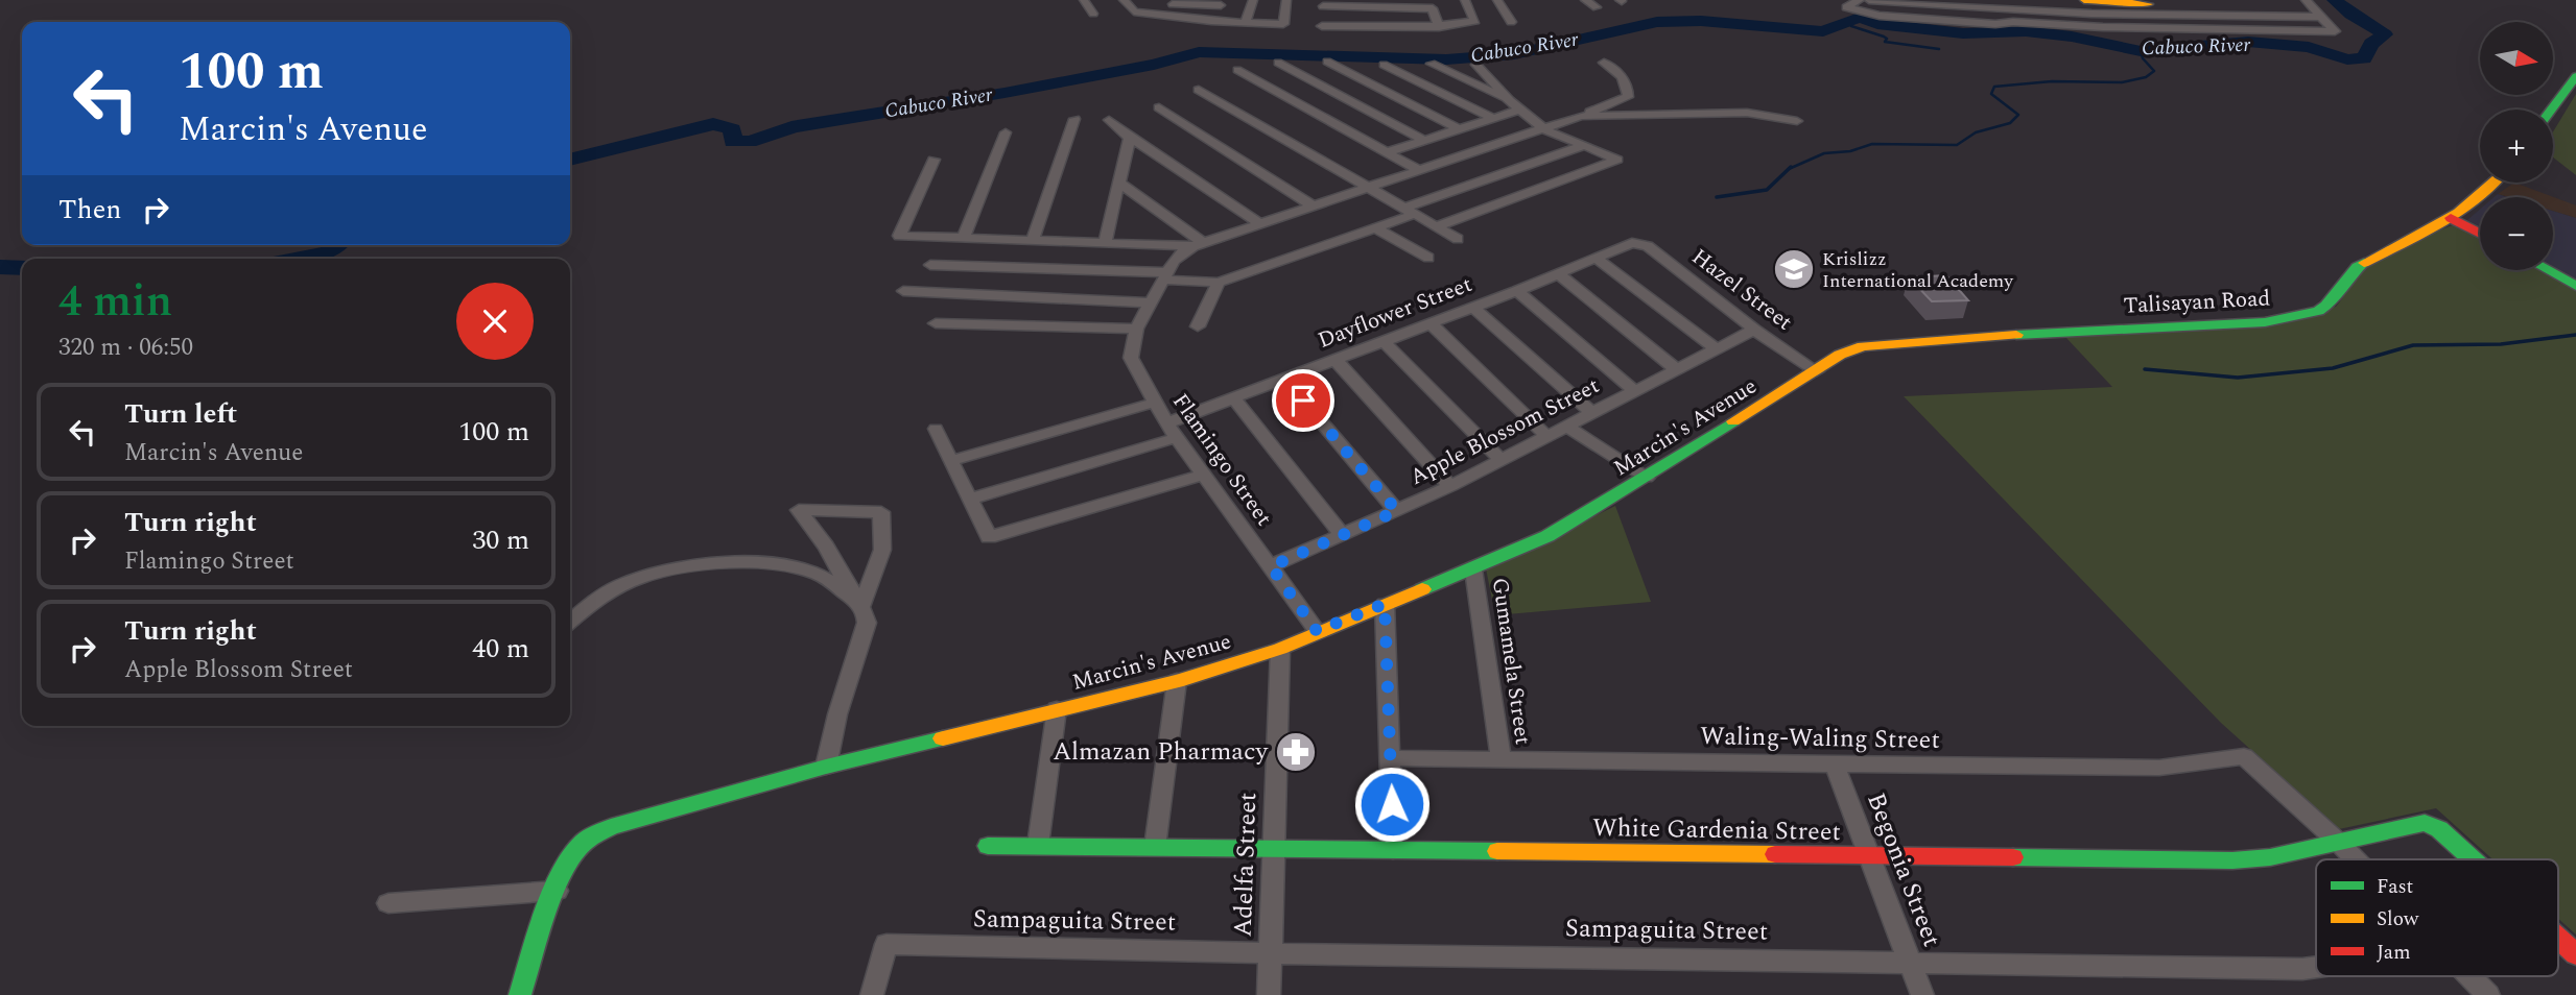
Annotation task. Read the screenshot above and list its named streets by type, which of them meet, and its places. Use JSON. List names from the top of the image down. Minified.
{"streets":{"main road":["Talisayan Road","Marcin's Avenue","White Gardenia Street"],"street":["Hazel Street","Dayflower Street","Apple Blossom Street","Flamingo Street","Gumamela Street","Waling-Waling Street","Adelfa Street","Begonia Street","Sampaguita Street"]},"crossings":[["Hazel Street","Dayflower Street"],["Hazel Street","Marcin's Avenue"],["Hazel Street","Apple Blossom Street"],["Talisayan Road","Marcin's Avenue"],["Dayflower Street","Flamingo Street"],["Marcin's Avenue","Flamingo Street"],["Marcin's Avenue","Gumamela Street"],["Marcin's Avenue","Adelfa Street"],["Apple Blossom Street","Flamingo Street"],["Gumamela Street","Waling-Waling Street"],["Waling-Waling Street","White Gardenia Street"],["Waling-Waling Street","Begonia Street"],["White Gardenia Street","Adelfa Street"],["White Gardenia Street","Begonia Street"],["Adelfa Street","Sampaguita Street"],["Begonia Street","Sampaguita Street"]],"water":["Cabuco River"],"places":{"school or university":["Krislizz International Academy"],"pharmacy":["Almazan Pharmacy"]},"legend":["Fast","Slow","Jam"],"north":"right","page":{"map_buttons":["+","−"],"turn":["100 m","Marcin's Avenue"],"then":"Then","heading":["4 min","320 m · 06:50"],"list":[{"name":"Turn left","note":"Marcin's Avenue","value":"100 m"},{"name":"Turn right","note":"Flamingo Street","value":"30 m"},{"name":"Turn right","note":"Apple Blossom Street","value":"40 m"}]}}
